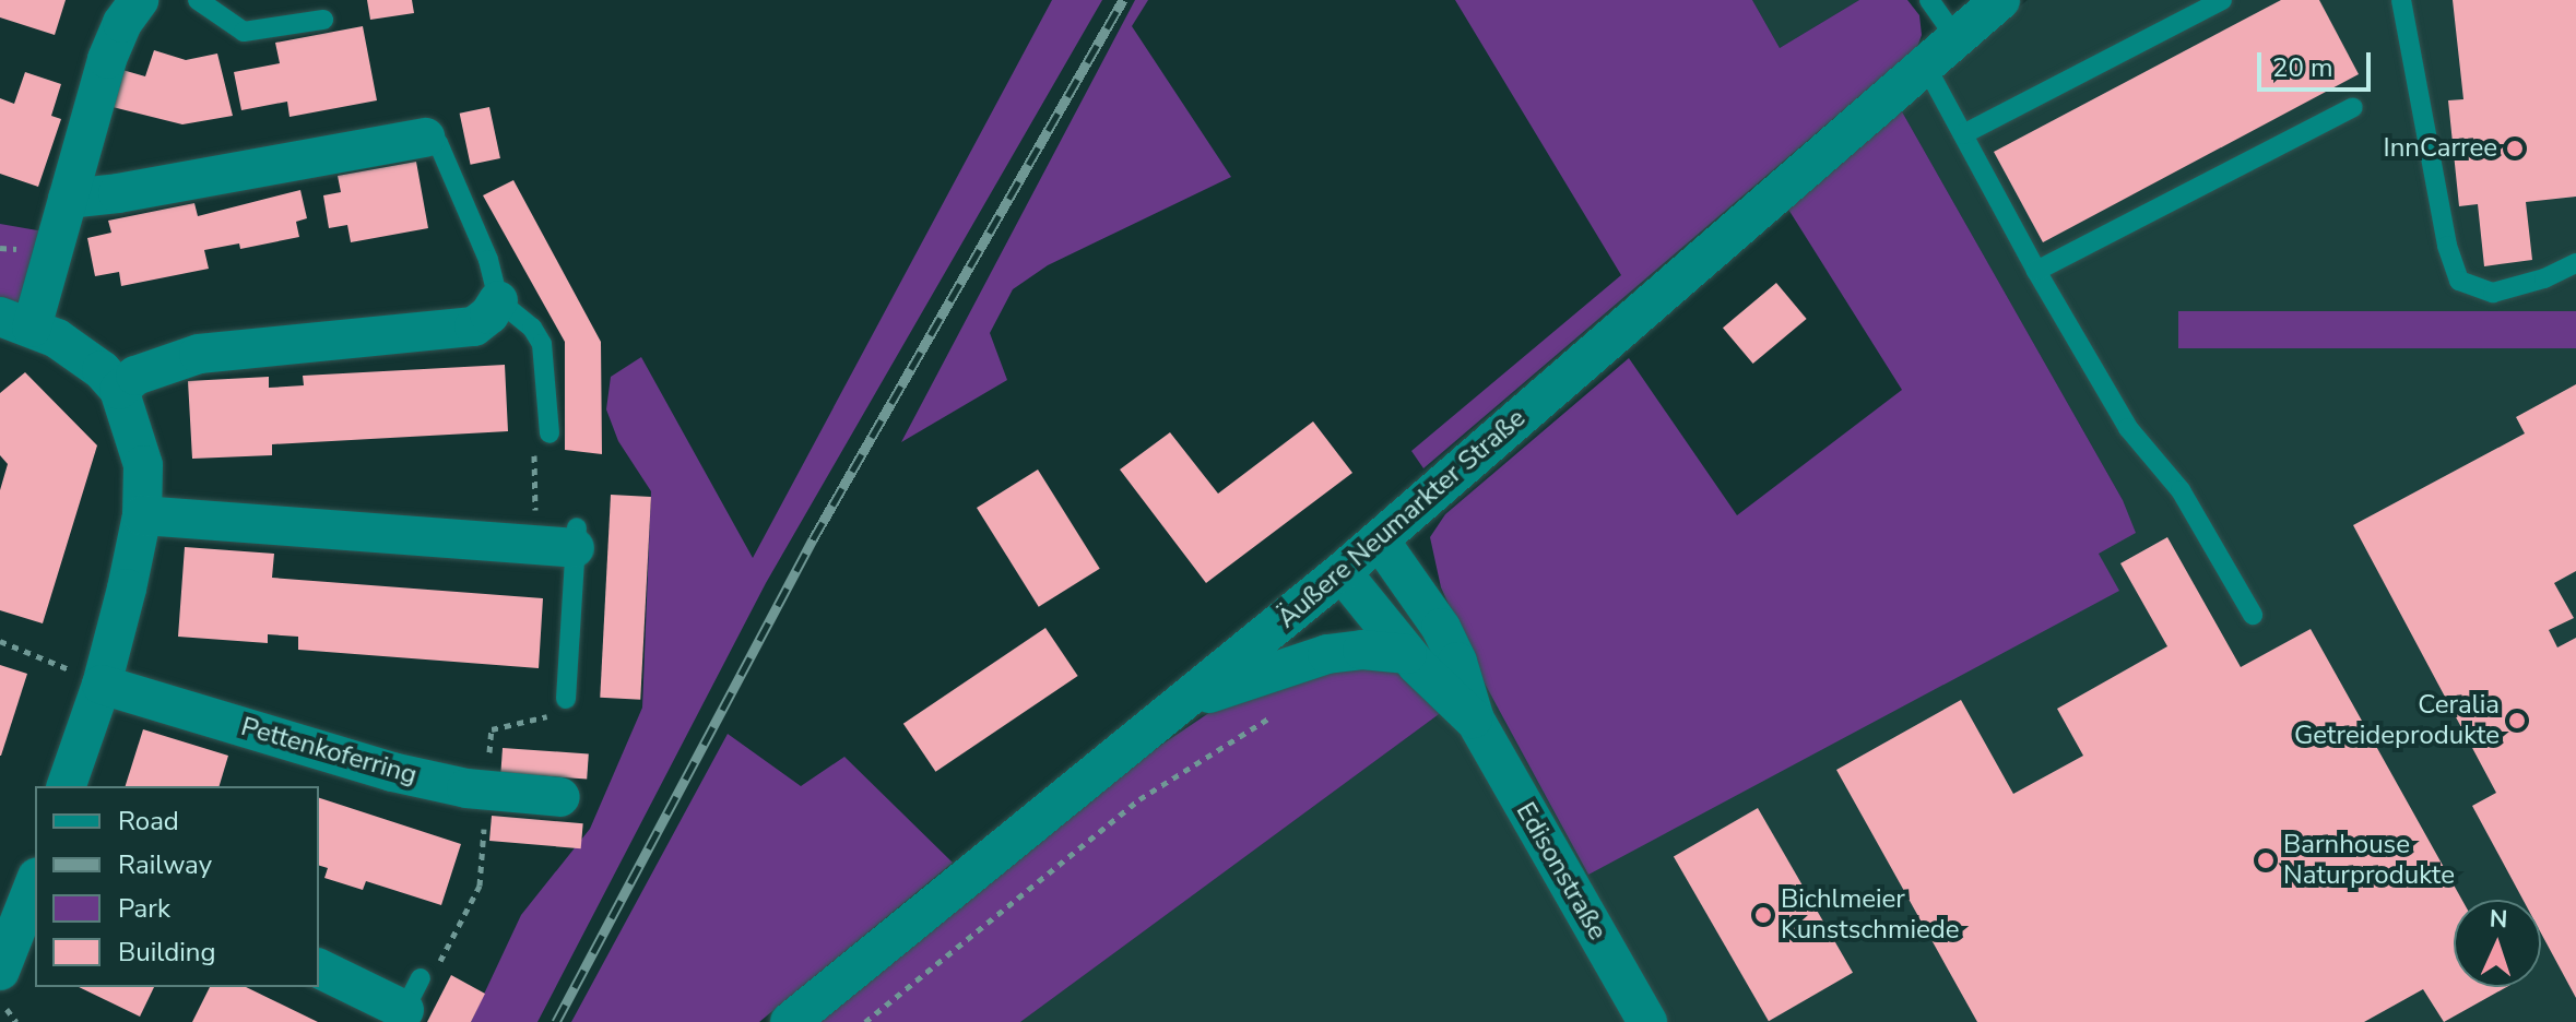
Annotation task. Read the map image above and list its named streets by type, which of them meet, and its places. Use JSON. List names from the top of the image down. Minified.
{"streets":{"street":["Äußere Neumarkter Straße","Pettenkoferring","Edisonstraße"]},"crossings":[["Äußere Neumarkter Straße","Edisonstraße"]],"places":["InnCarree","Ceralia Getreideprodukte","Barnhouse Naturprodukte","Bichlmeier Kunstschmiede"],"legend":["Road","Railway","Park","Building"],"scale_bar":"20 m","north":"top"}
